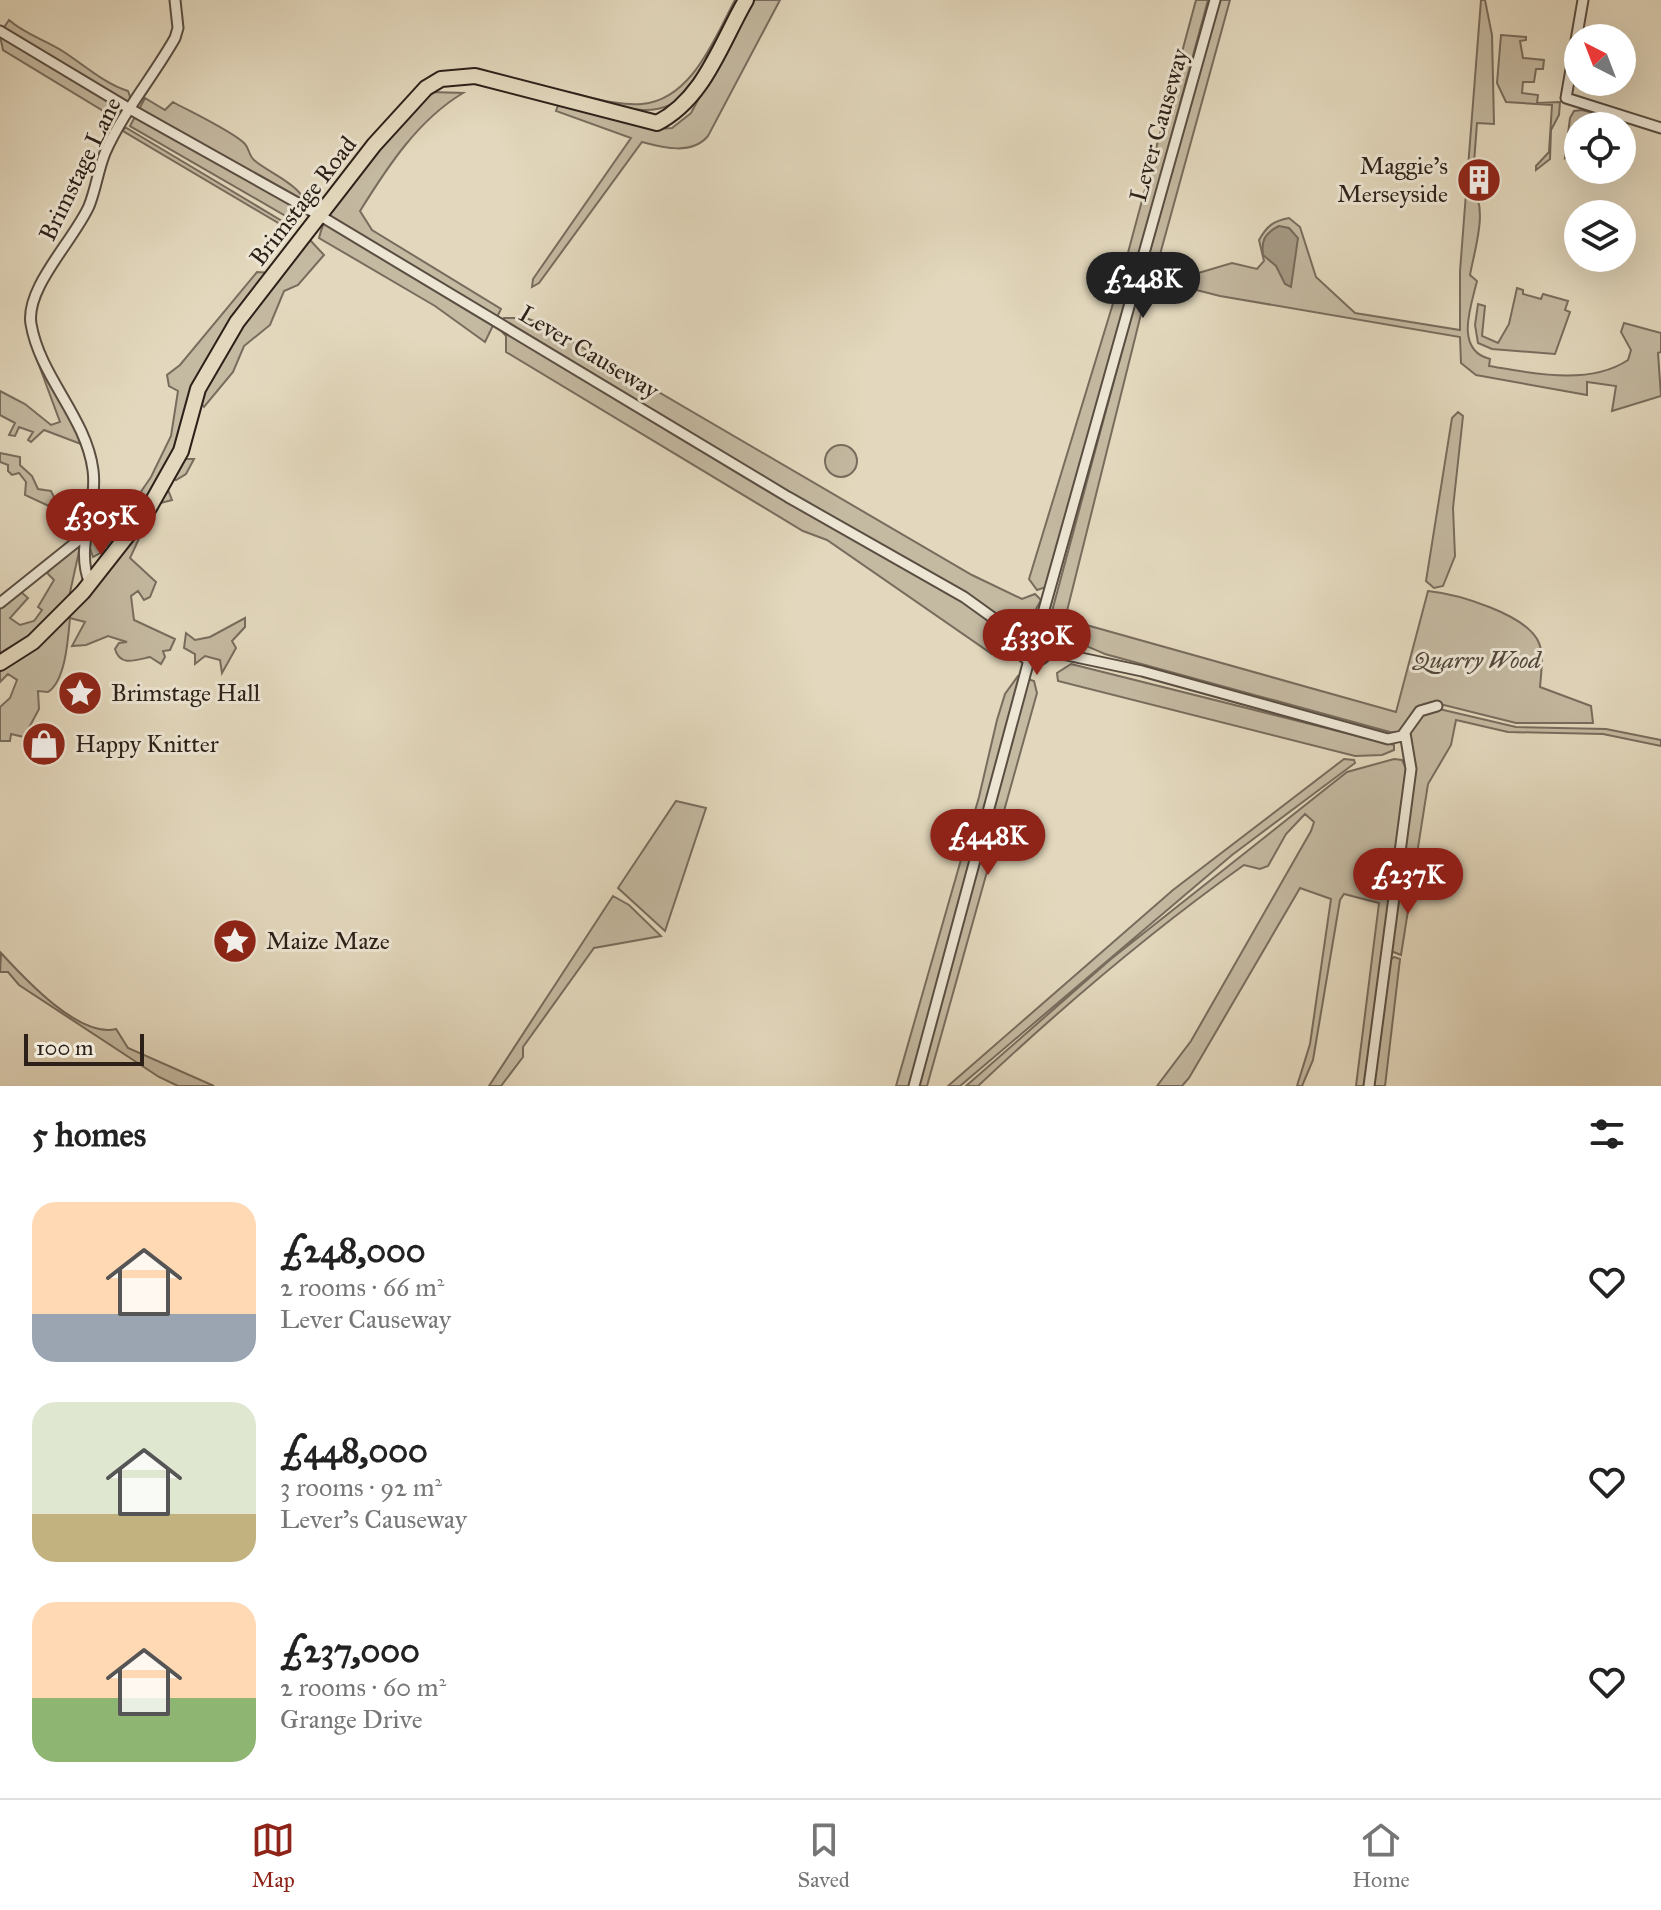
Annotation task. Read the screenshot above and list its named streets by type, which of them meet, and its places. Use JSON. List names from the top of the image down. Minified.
{"streets":{"main road":["Brimstage Road"],"street":["Lever Causeway","Brimstage Lane"]},"crossings":[["Lever Causeway","Brimstage Lane"],["Lever Causeway","Brimstage Road"],["Brimstage Lane","Brimstage Road"]],"parks":["Quarry Wood"],"places":{"building":["Maggie's Merseyside"],"place":["Brimstage Hall","Maize Maze"],"shop":["Happy Knitter"]},"scale_bar":"100 m","north":"top left","page":{"price":["£248K","£305K","£330K","£448K","£237K"],"scale":"100 m","heading":"5 homes","list":[{"name":"£248,000","note":"2 rooms · 66 m² · Lever Causeway"},{"name":"£448,000","note":"3 rooms · 92 m² · Lever's Causeway"},{"name":"£237,000","note":"2 rooms · 60 m² · Grange Drive"}],"tabs":["Map","Saved","Home"]}}
